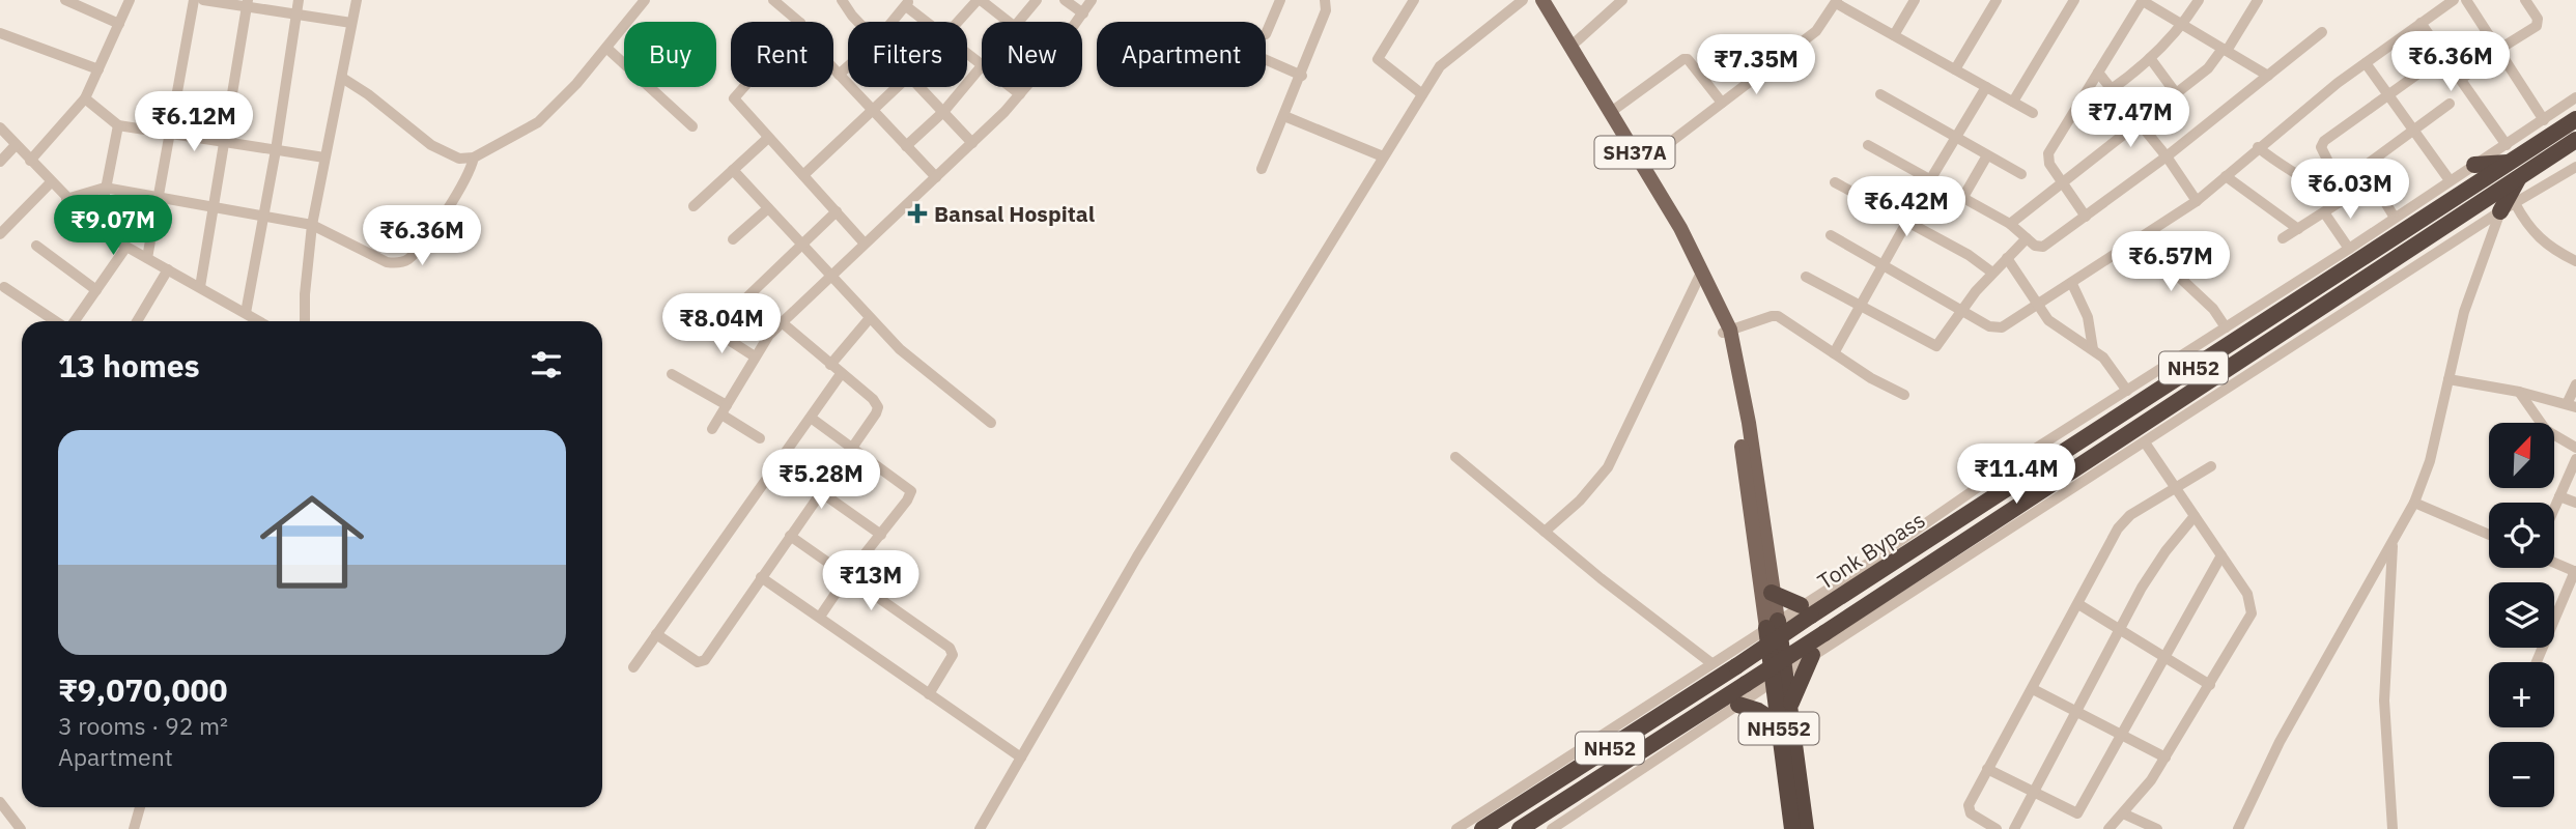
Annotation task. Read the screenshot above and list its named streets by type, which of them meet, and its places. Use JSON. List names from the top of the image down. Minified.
{"streets":{"highway":["NH52","Tonk Bypass","NH552"],"main road":["SH37A"]},"crossings":[["SH37A","NH552"],["NH52","Tonk Bypass"]],"places":{"health":["Bansal Hospital"]},"north":"top right","page":{"chip":["Buy","Rent","Filters","New","Apartment"],"price":["₹6.36M","₹7.35M","₹7.47M","₹6.12M","₹6.03M","₹6.42M","₹9.07M","₹6.36M","₹6.57M","₹8.04M","₹11.4M","₹5.28M","₹13M"],"heading":"13 homes","list":[{"name":"₹9,070,000","note":"3 rooms · 92 m² · Apartment"}],"map_buttons":["+","−"]}}
